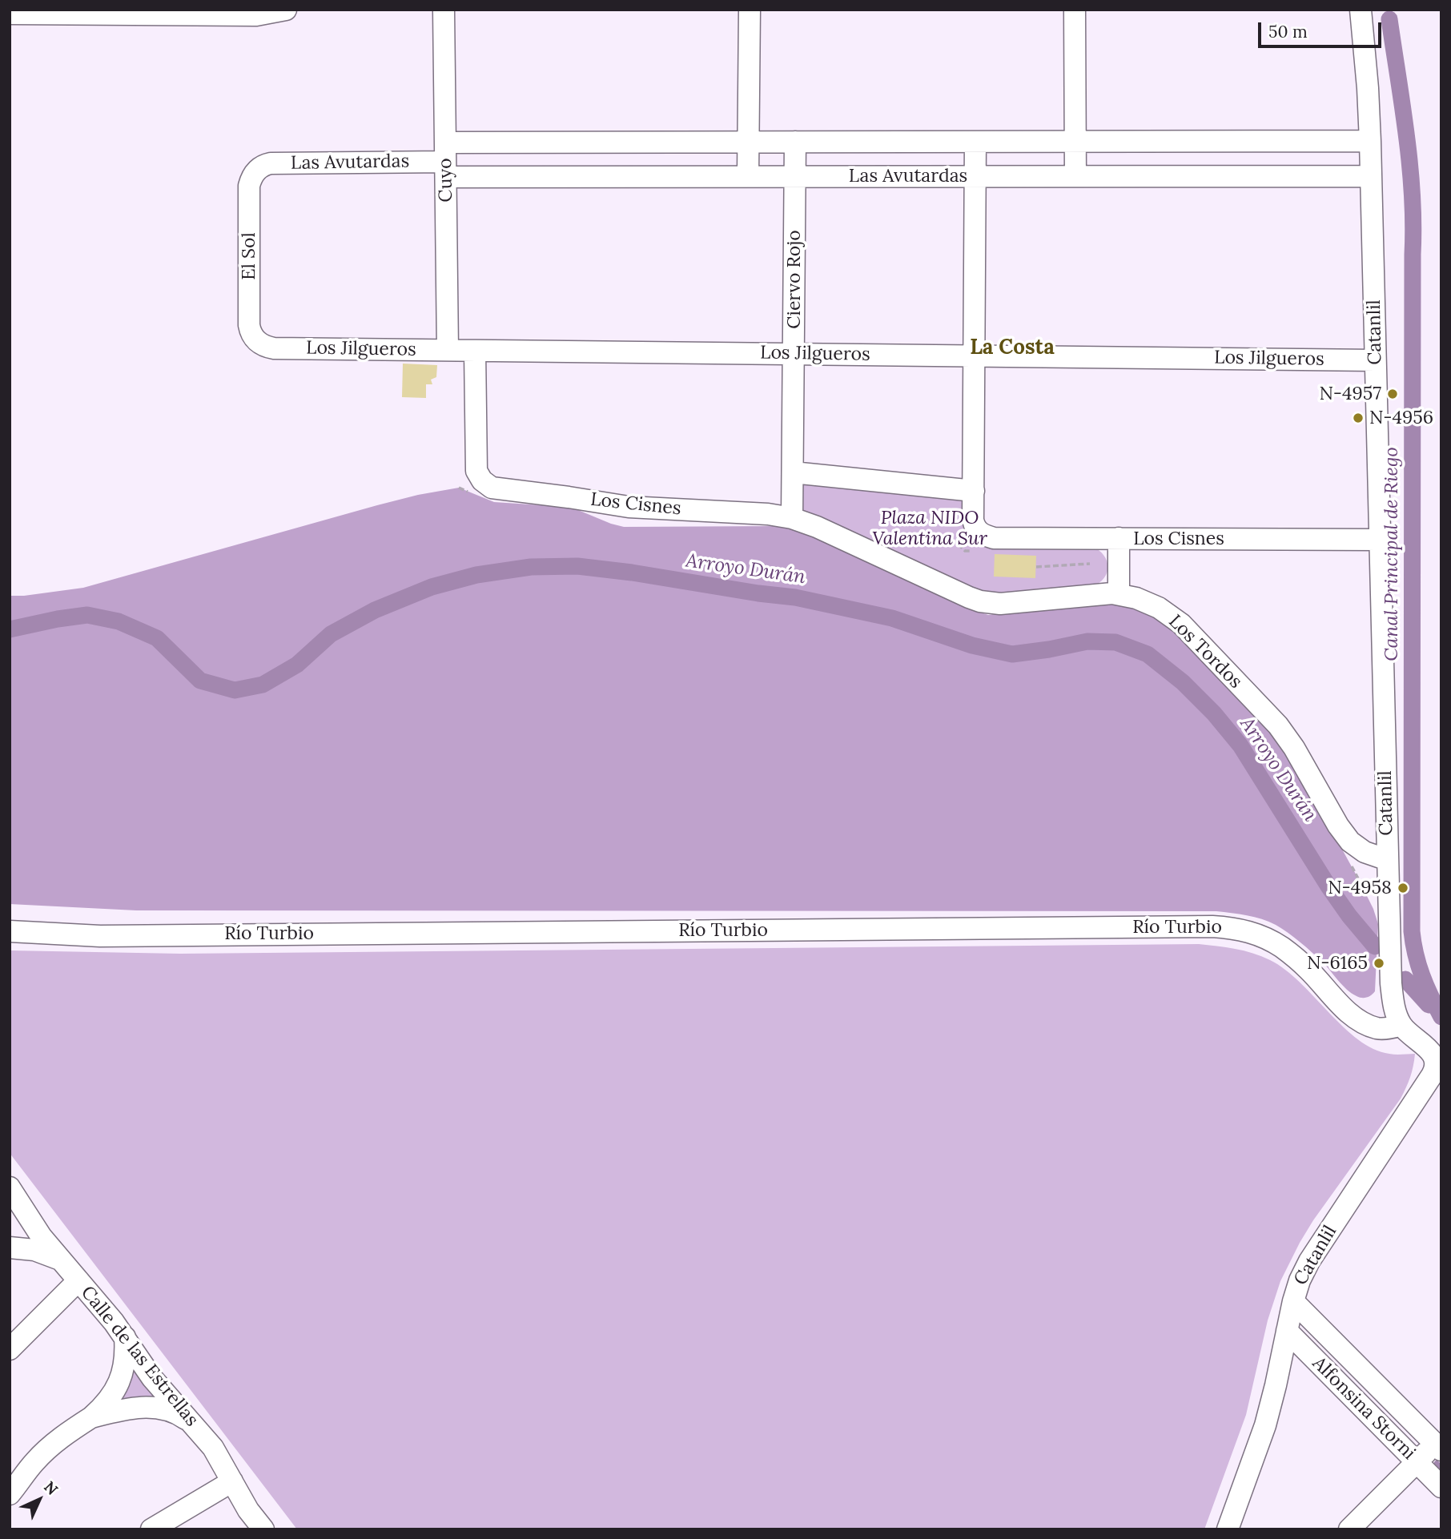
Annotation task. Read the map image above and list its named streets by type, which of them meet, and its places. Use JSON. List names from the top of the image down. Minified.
{"streets":{"street":["Las Avutardas","Cuyo","El Sol","Ciervo Rojo","Catanlil","Los Jilgueros","Los Cisnes","Los Tordos","Río Turbio","Calle de las Estrellas","Alfonsina Storni"]},"crossings":[["Las Avutardas","Cuyo"],["Las Avutardas","El Sol"],["Las Avutardas","Ciervo Rojo"],["Las Avutardas","Catanlil"],["Cuyo","Los Jilgueros"],["El Sol","Los Jilgueros"],["Ciervo Rojo","Los Jilgueros"],["Ciervo Rojo","Los Cisnes"],["Ciervo Rojo","Los Tordos"],["Catanlil","Los Jilgueros"],["Catanlil","Los Cisnes"],["Catanlil","Los Tordos"],["Catanlil","Río Turbio"],["Catanlil","Alfonsina Storni"],["Los Jilgueros","Los Cisnes"],["Los Cisnes","Los Tordos"]],"districts":["La Costa"],"water":["Canal Principal de Riego","Arroyo Durán"],"parks":["Plaza NIDO Valentina Sur"],"places":["N-4957","N-4956","N-4958","N-6165"],"scale_bar":"50 m","north":"top right"}
